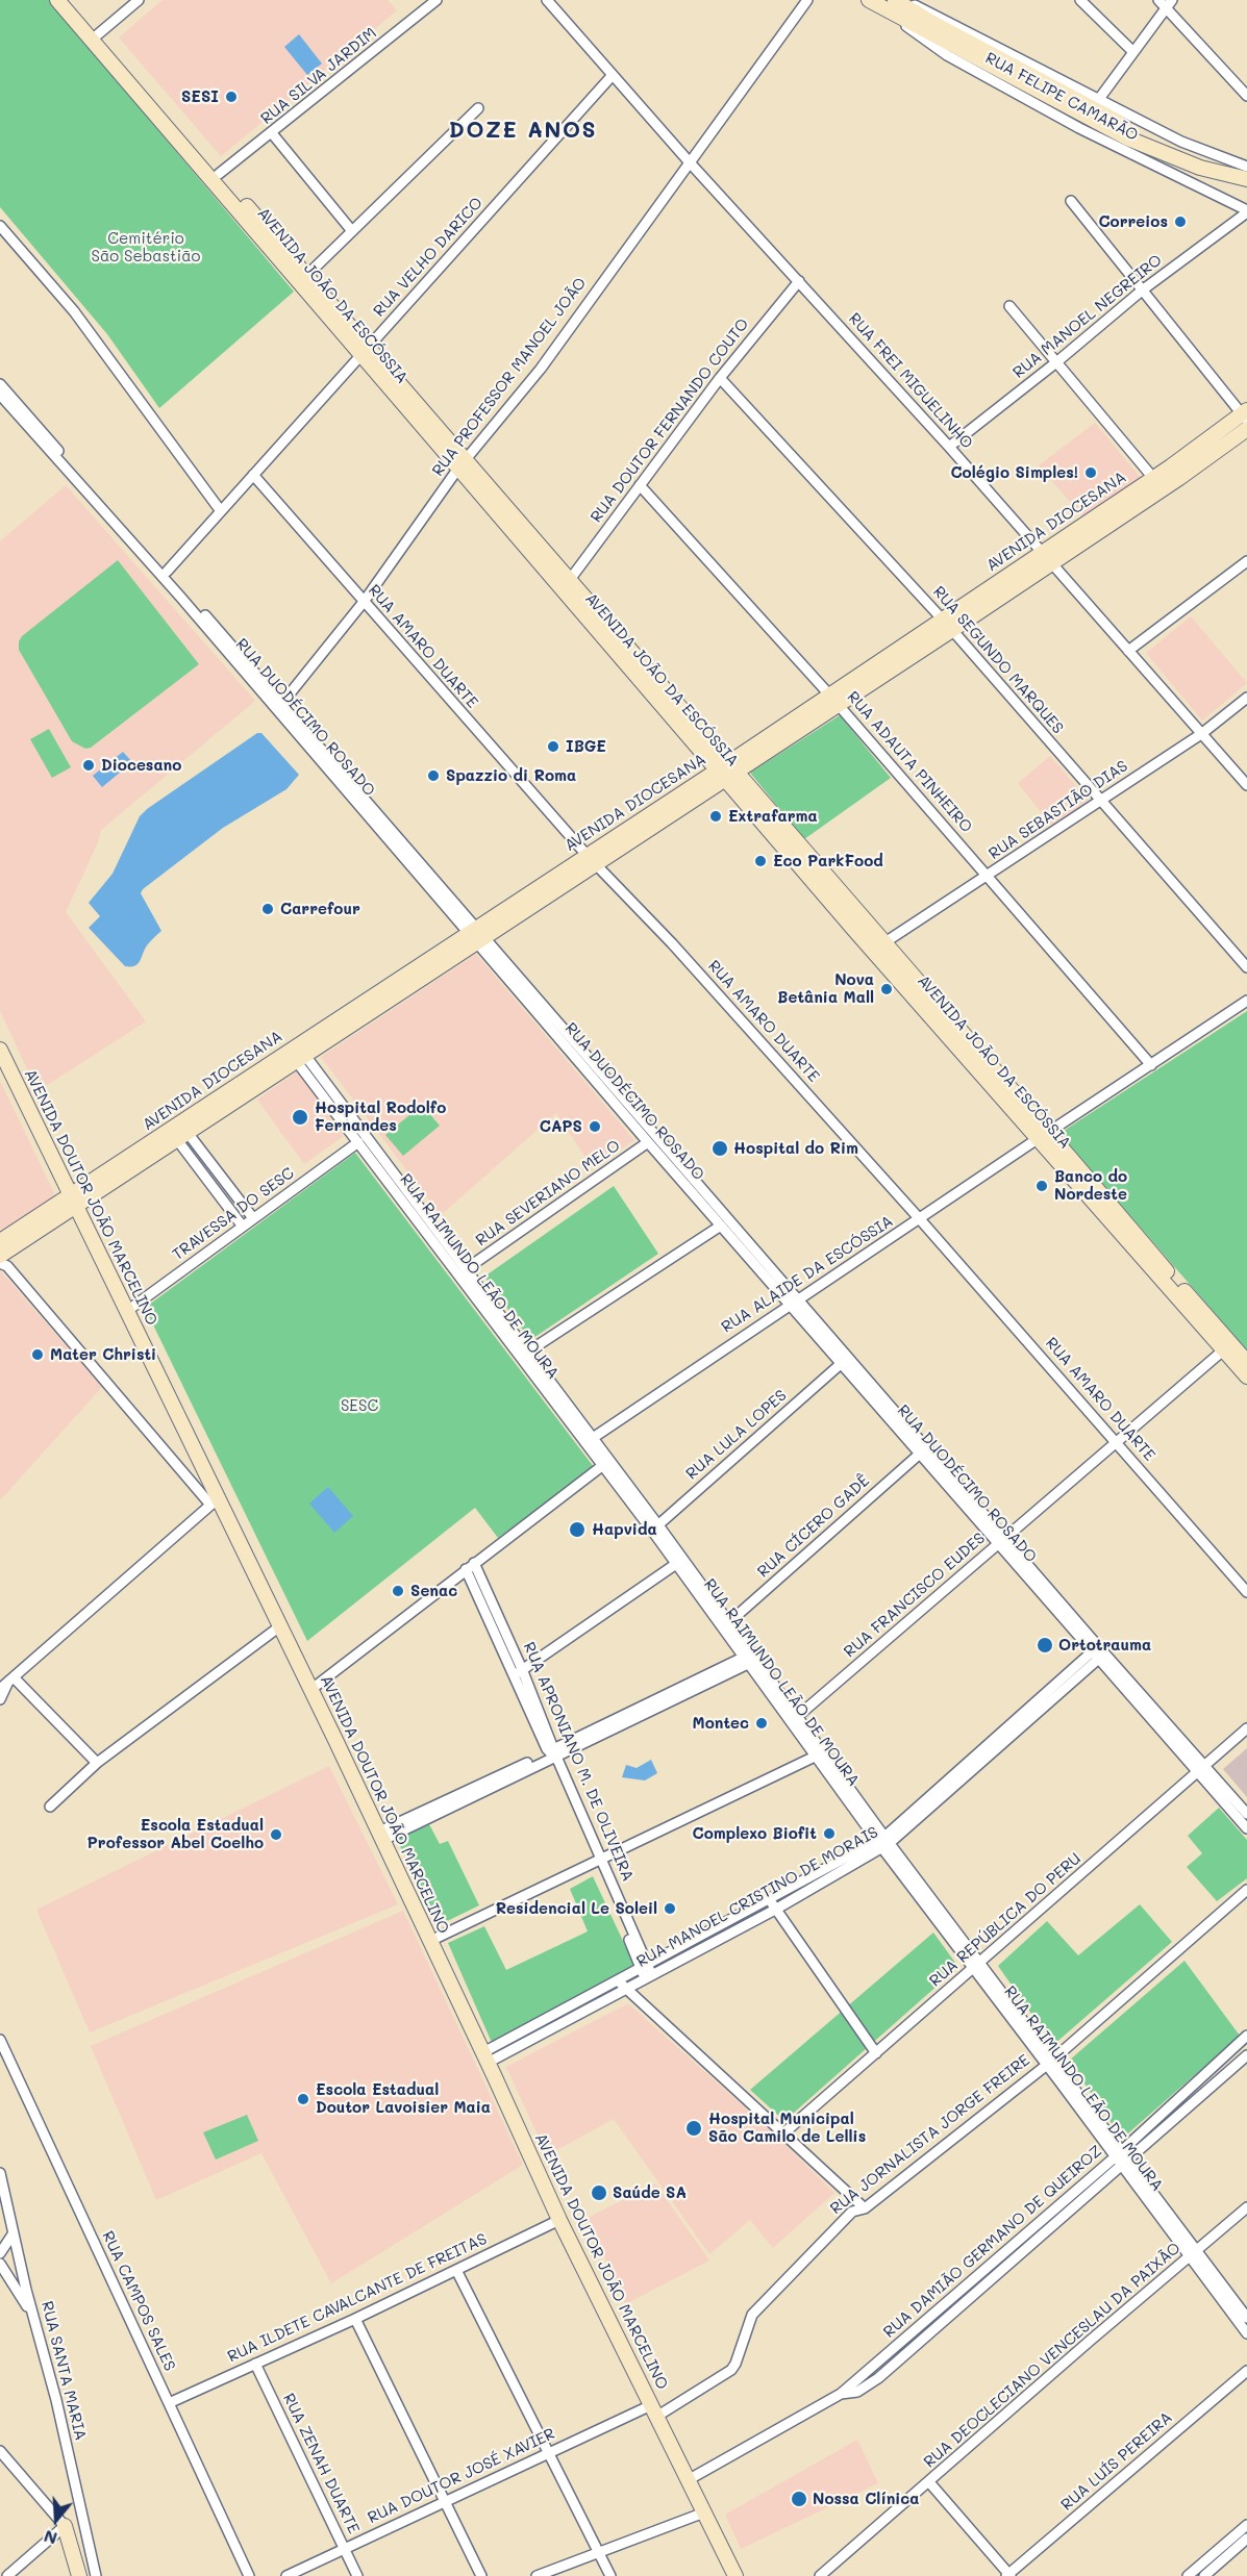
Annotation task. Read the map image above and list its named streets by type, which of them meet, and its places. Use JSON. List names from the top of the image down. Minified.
{"streets":{"main road":["RUA FELIPE CAMARÃO","AVENIDA JOÃO DA ESCÓSSIA","AVENIDA DIOCESANA","AVENIDA DOUTOR JOÃO MARCELINO"],"street":["RUA SILVA JARDIM","RUA VELHO DARICO","RUA MANOEL NEGREIRO","RUA PROFESSOR MANOEL JOÃO","RUA FREI MIGUELINHO","RUA DOUTOR FERNANDO COUTO","RUA AMARO DUARTE","RUA SEGUNDO MARQUES","RUA DUODÉCIMO ROSADO","RUA ADAUTA PINHEIRO","RUA SEBASTIÃO DIAS","RUA SEVERIANO MELO","TRAVESSA DO SESC","RUA ALAIDE DA ESCÓSSIA","RUA RAIMUNDO LEÃO DE MOURA","RUA LULA LOPES","RUA CÍCERO GADÊ","RUA FRANCISCO EUDES","RUA APRONIANO M. DE OLIVEIRA","RUA MANOEL CRISTINO DE MORAIS","RUA REPÚBLICA DO PERU","RUA JORNALISTA JORGE FREIRE","RUA DAMIÃO GERMANO DE QUEIROZ","RUA ILDETE CAVALCANTE DE FREITAS","RUA CAMPOS SALES","RUA DEOCLECIANO VENCESLAU DA PAIXÃO","RUA SANTA MARIA","RUA LUÍS PEREIRA","RUA ZENAH DUARTE","RUA DOUTOR JOSÉ XAVIER"]},"crossings":[["RUA SILVA JARDIM","AVENIDA JOÃO DA ESCÓSSIA"],["RUA FELIPE CAMARÃO","RUA MANOEL NEGREIRO"],["RUA VELHO DARICO","AVENIDA JOÃO DA ESCÓSSIA"],["RUA VELHO DARICO","RUA FREI MIGUELINHO"],["RUA VELHO DARICO","RUA AMARO DUARTE"],["RUA VELHO DARICO","RUA DUODÉCIMO ROSADO"],["AVENIDA JOÃO DA ESCÓSSIA","RUA PROFESSOR MANOEL JOÃO"],["AVENIDA JOÃO DA ESCÓSSIA","RUA DOUTOR FERNANDO COUTO"],["AVENIDA JOÃO DA ESCÓSSIA","AVENIDA DIOCESANA"],["AVENIDA JOÃO DA ESCÓSSIA","RUA SEBASTIÃO DIAS"],["AVENIDA JOÃO DA ESCÓSSIA","RUA ALAIDE DA ESCÓSSIA"],["AVENIDA JOÃO DA ESCÓSSIA","RUA FRANCISCO EUDES"],["RUA MANOEL NEGREIRO","RUA FREI MIGUELINHO"],["RUA PROFESSOR MANOEL JOÃO","RUA FREI MIGUELINHO"],["RUA PROFESSOR MANOEL JOÃO","RUA AMARO DUARTE"],["RUA PROFESSOR MANOEL JOÃO","RUA DUODÉCIMO ROSADO"],["RUA FREI MIGUELINHO","RUA DOUTOR FERNANDO COUTO"],["RUA FREI MIGUELINHO","AVENIDA DIOCESANA"],["RUA FREI MIGUELINHO","RUA SEBASTIÃO DIAS"],["RUA DOUTOR FERNANDO COUTO","RUA SEGUNDO MARQUES"],["RUA DOUTOR FERNANDO COUTO","RUA ADAUTA PINHEIRO"],["AVENIDA DIOCESANA","RUA AMARO DUARTE"],["AVENIDA DIOCESANA","RUA SEGUNDO MARQUES"],["AVENIDA DIOCESANA","RUA DUODÉCIMO ROSADO"],["AVENIDA DIOCESANA","RUA ADAUTA PINHEIRO"],["AVENIDA DIOCESANA","AVENIDA DOUTOR JOÃO MARCELINO"],["AVENIDA DIOCESANA","RUA RAIMUNDO LEÃO DE MOURA"],["RUA AMARO DUARTE","RUA ALAIDE DA ESCÓSSIA"],["RUA AMARO DUARTE","RUA FRANCISCO EUDES"],["RUA SEGUNDO MARQUES","RUA SEBASTIÃO DIAS"],["RUA DUODÉCIMO ROSADO","RUA SEVERIANO MELO"],["RUA DUODÉCIMO ROSADO","RUA ALAIDE DA ESCÓSSIA"],["RUA DUODÉCIMO ROSADO","RUA LULA LOPES"],["RUA DUODÉCIMO ROSADO","RUA CÍCERO GADÊ"],["RUA DUODÉCIMO ROSADO","RUA FRANCISCO EUDES"],["RUA DUODÉCIMO ROSADO","RUA MANOEL CRISTINO DE MORAIS"],["RUA DUODÉCIMO ROSADO","RUA REPÚBLICA DO PERU"],["RUA ADAUTA PINHEIRO","RUA SEBASTIÃO DIAS"],["RUA ADAUTA PINHEIRO","RUA ALAIDE DA ESCÓSSIA"],["RUA SEVERIANO MELO","RUA RAIMUNDO LEÃO DE MOURA"],["AVENIDA DOUTOR JOÃO MARCELINO","TRAVESSA DO SESC"],["AVENIDA DOUTOR JOÃO MARCELINO","RUA MANOEL CRISTINO DE MORAIS"],["AVENIDA DOUTOR JOÃO MARCELINO","RUA JORNALISTA JORGE FREIRE"],["AVENIDA DOUTOR JOÃO MARCELINO","RUA DAMIÃO GERMANO DE QUEIROZ"],["AVENIDA DOUTOR JOÃO MARCELINO","RUA ILDETE CAVALCANTE DE FREITAS"],["AVENIDA DOUTOR JOÃO MARCELINO","RUA DOUTOR JOSÉ XAVIER"],["TRAVESSA DO SESC","RUA RAIMUNDO LEÃO DE MOURA"],["RUA ALAIDE DA ESCÓSSIA","RUA RAIMUNDO LEÃO DE MOURA"],["RUA RAIMUNDO LEÃO DE MOURA","RUA LULA LOPES"],["RUA RAIMUNDO LEÃO DE MOURA","RUA CÍCERO GADÊ"],["RUA RAIMUNDO LEÃO DE MOURA","RUA FRANCISCO EUDES"],["RUA RAIMUNDO LEÃO DE MOURA","RUA MANOEL CRISTINO DE MORAIS"],["RUA RAIMUNDO LEÃO DE MOURA","RUA REPÚBLICA DO PERU"],["RUA RAIMUNDO LEÃO DE MOURA","RUA JORNALISTA JORGE FREIRE"],["RUA RAIMUNDO LEÃO DE MOURA","RUA DAMIÃO GERMANO DE QUEIROZ"],["RUA RAIMUNDO LEÃO DE MOURA","RUA DEOCLECIANO VENCESLAU DA PAIXÃO"],["RUA APRONIANO M. DE OLIVEIRA","RUA MANOEL CRISTINO DE MORAIS"],["RUA JORNALISTA JORGE FREIRE","RUA DOUTOR JOSÉ XAVIER"],["RUA ILDETE CAVALCANTE DE FREITAS","RUA CAMPOS SALES"],["RUA ILDETE CAVALCANTE DE FREITAS","RUA ZENAH DUARTE"],["RUA ZENAH DUARTE","RUA DOUTOR JOSÉ XAVIER"]],"districts":["DOZE ANOS"],"parks":["Cemitério São Sebastião","SESC"],"places":["SESI","Correios","Colégio Simples!","IBGE","Diocesano","Spazzio di Roma","Extrafarma","Eco ParkFood","Carrefour","Nova Betânia Mall","Hospital Rodolfo Fernandes","CAPS","Hospital do Rim","Banco do Nordeste","Mater Christi","Hapvida","Senac","Ortotrauma","Montec","Complexo Biofit","Escola Estadual Professor Abel Coelho","Residencial Le Soleil","Escola Estadual Doutor Lavoisier Maia","Hospital Municipal São Camilo de Lellis","Saúde SA","Nossa Clínica"],"north":"bottom"}
